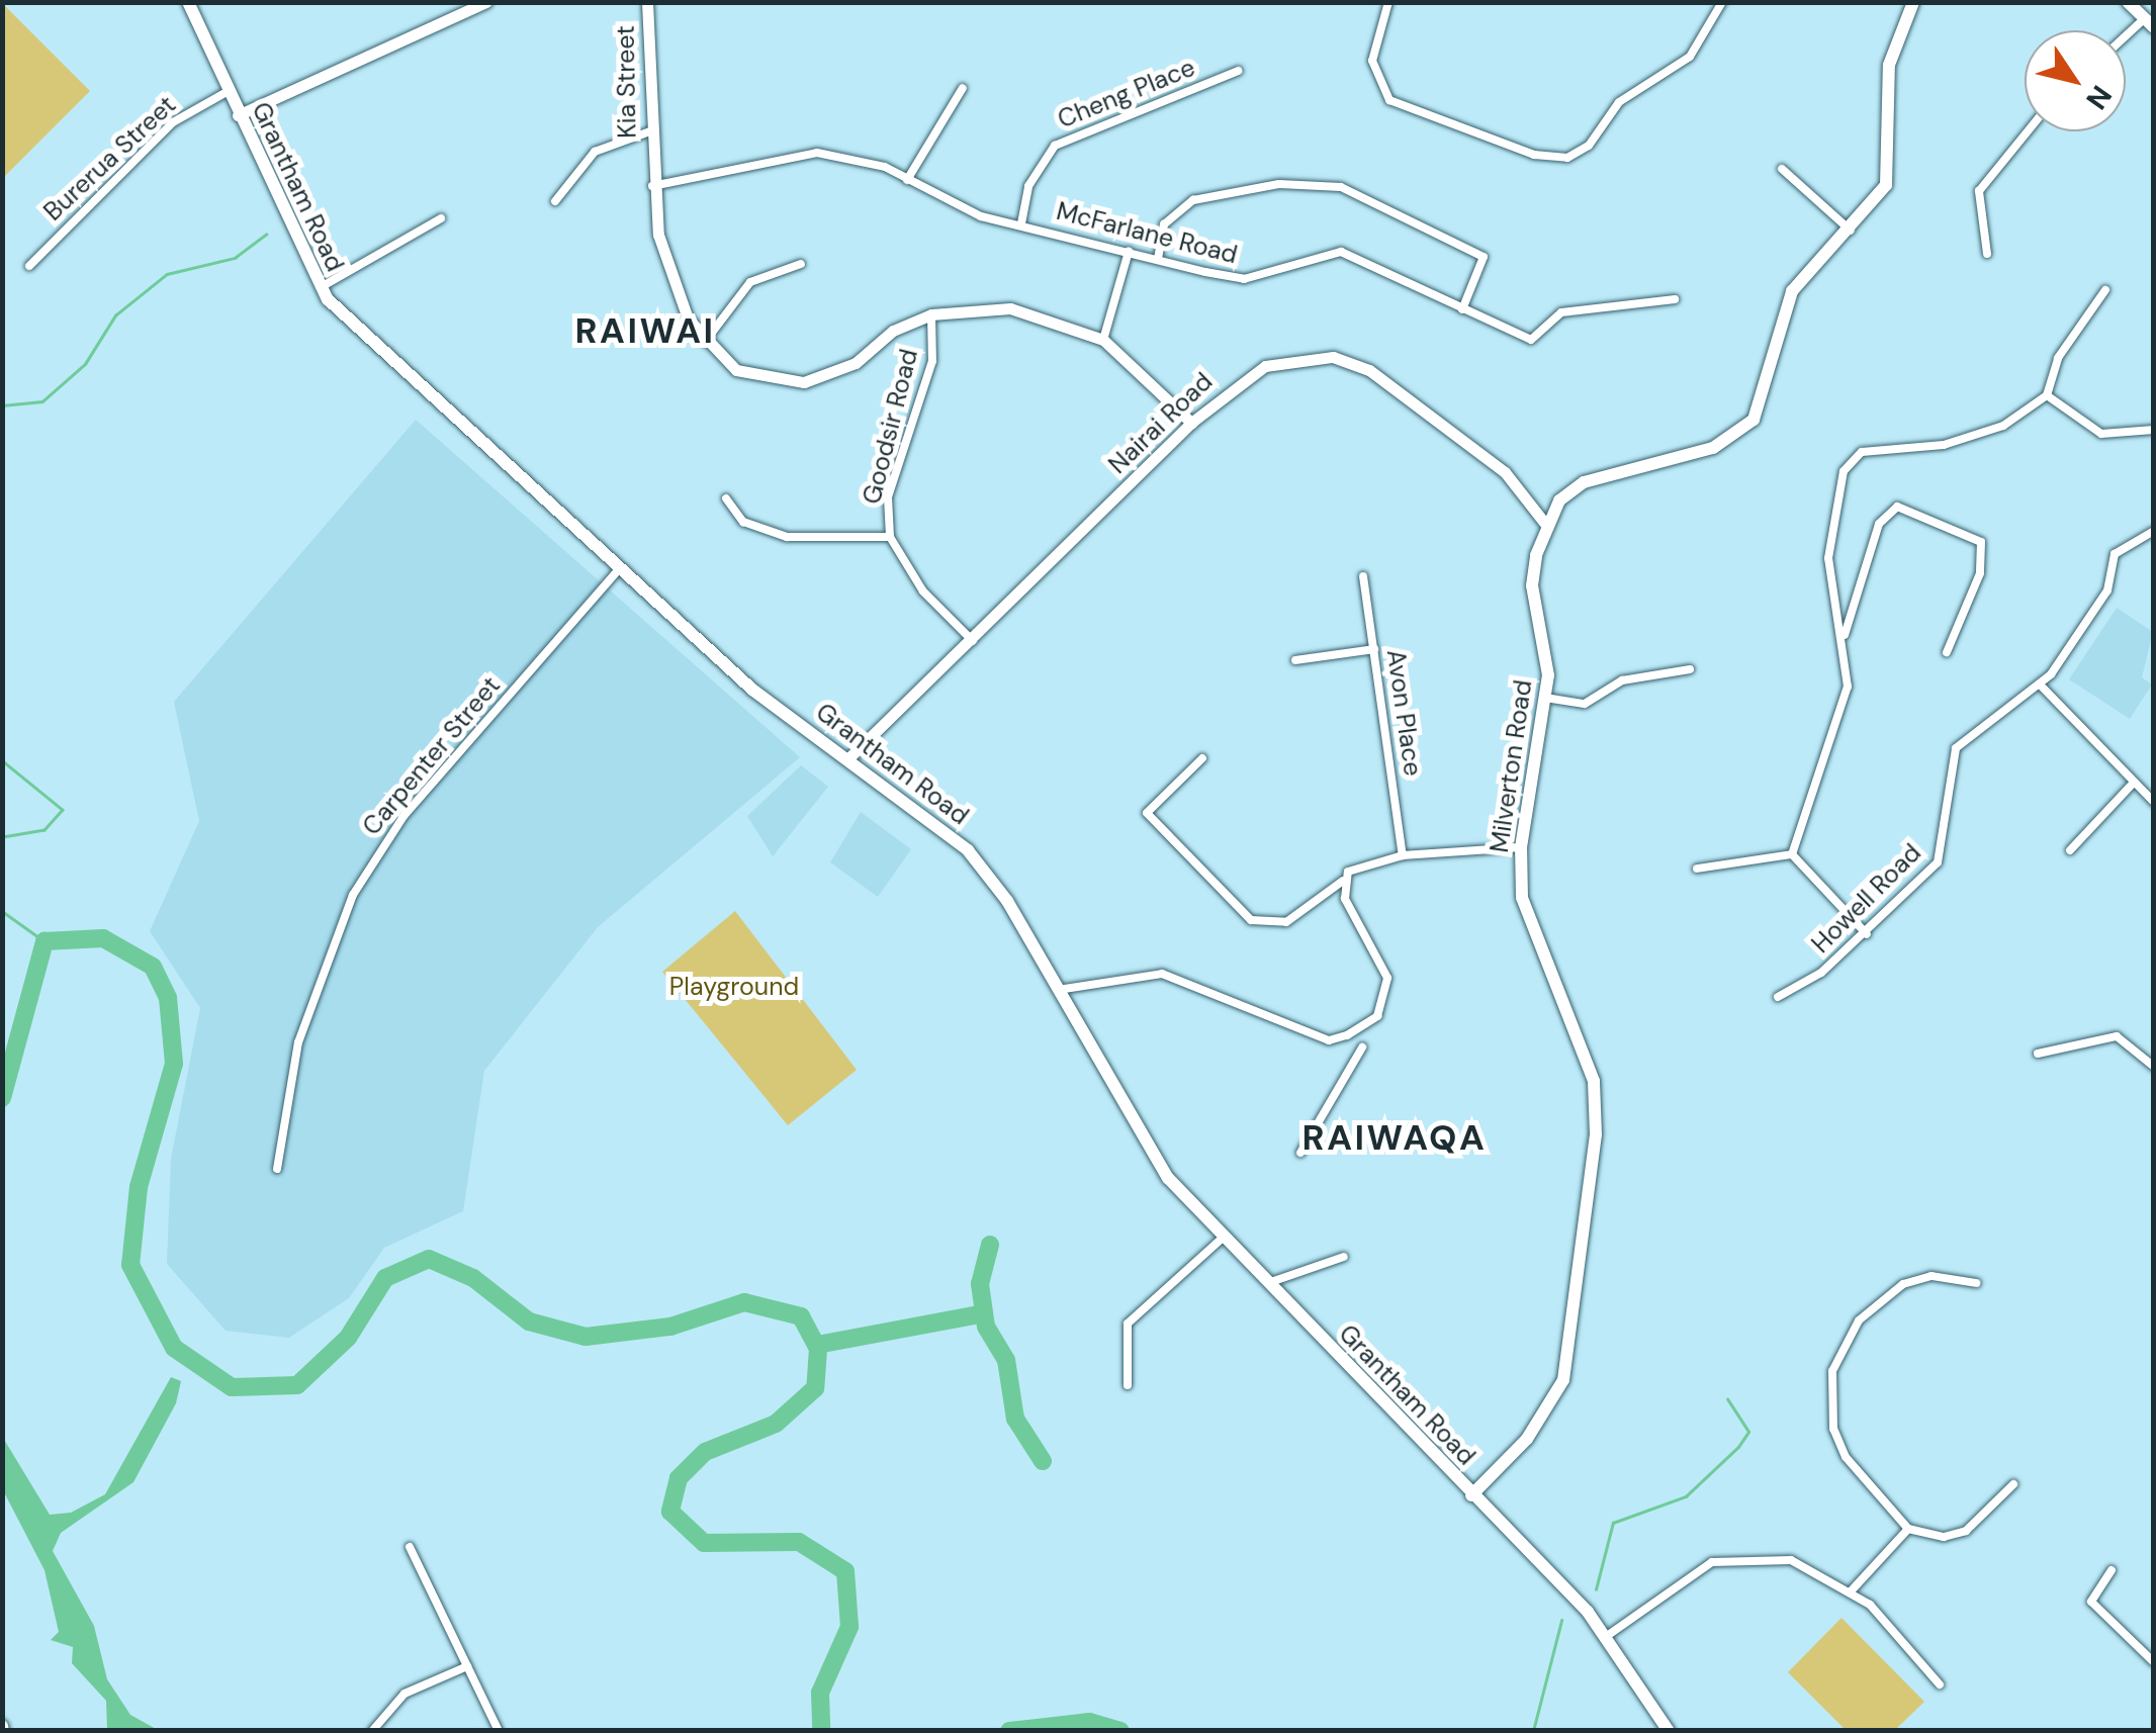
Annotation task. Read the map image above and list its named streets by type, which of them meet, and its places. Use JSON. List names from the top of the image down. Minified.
{"streets":{"main road":["Grantham Road","Milverton Road"],"street":["Kia Street","Cheng Place","Burerua Street","McFarlane Road","Nairai Road","Goodsir Road","Avon Place","Carpenter Street","Howell Road"]},"crossings":[["Kia Street","McFarlane Road"],["Cheng Place","McFarlane Road"],["Burerua Street","Grantham Road"],["Grantham Road","Nairai Road"],["Grantham Road","Carpenter Street"],["Grantham Road","Milverton Road"],["Nairai Road","Goodsir Road"],["Nairai Road","Milverton Road"]],"districts":["RAIWAI","RAIWAQA"],"parks":["Playground"],"north":"bottom right"}
